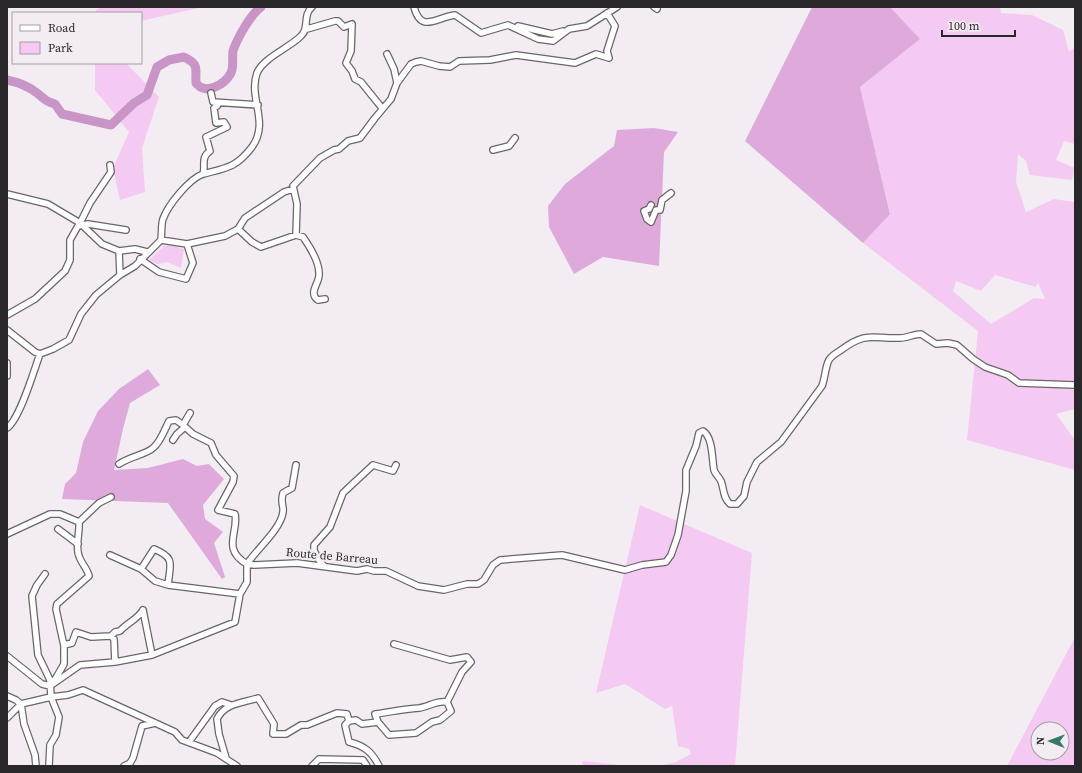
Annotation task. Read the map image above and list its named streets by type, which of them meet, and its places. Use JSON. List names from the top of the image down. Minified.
{"streets":{"street":["Route de Barreau"]},"legend":["Road","Park"],"scale_bar":"100 m","north":"left"}
